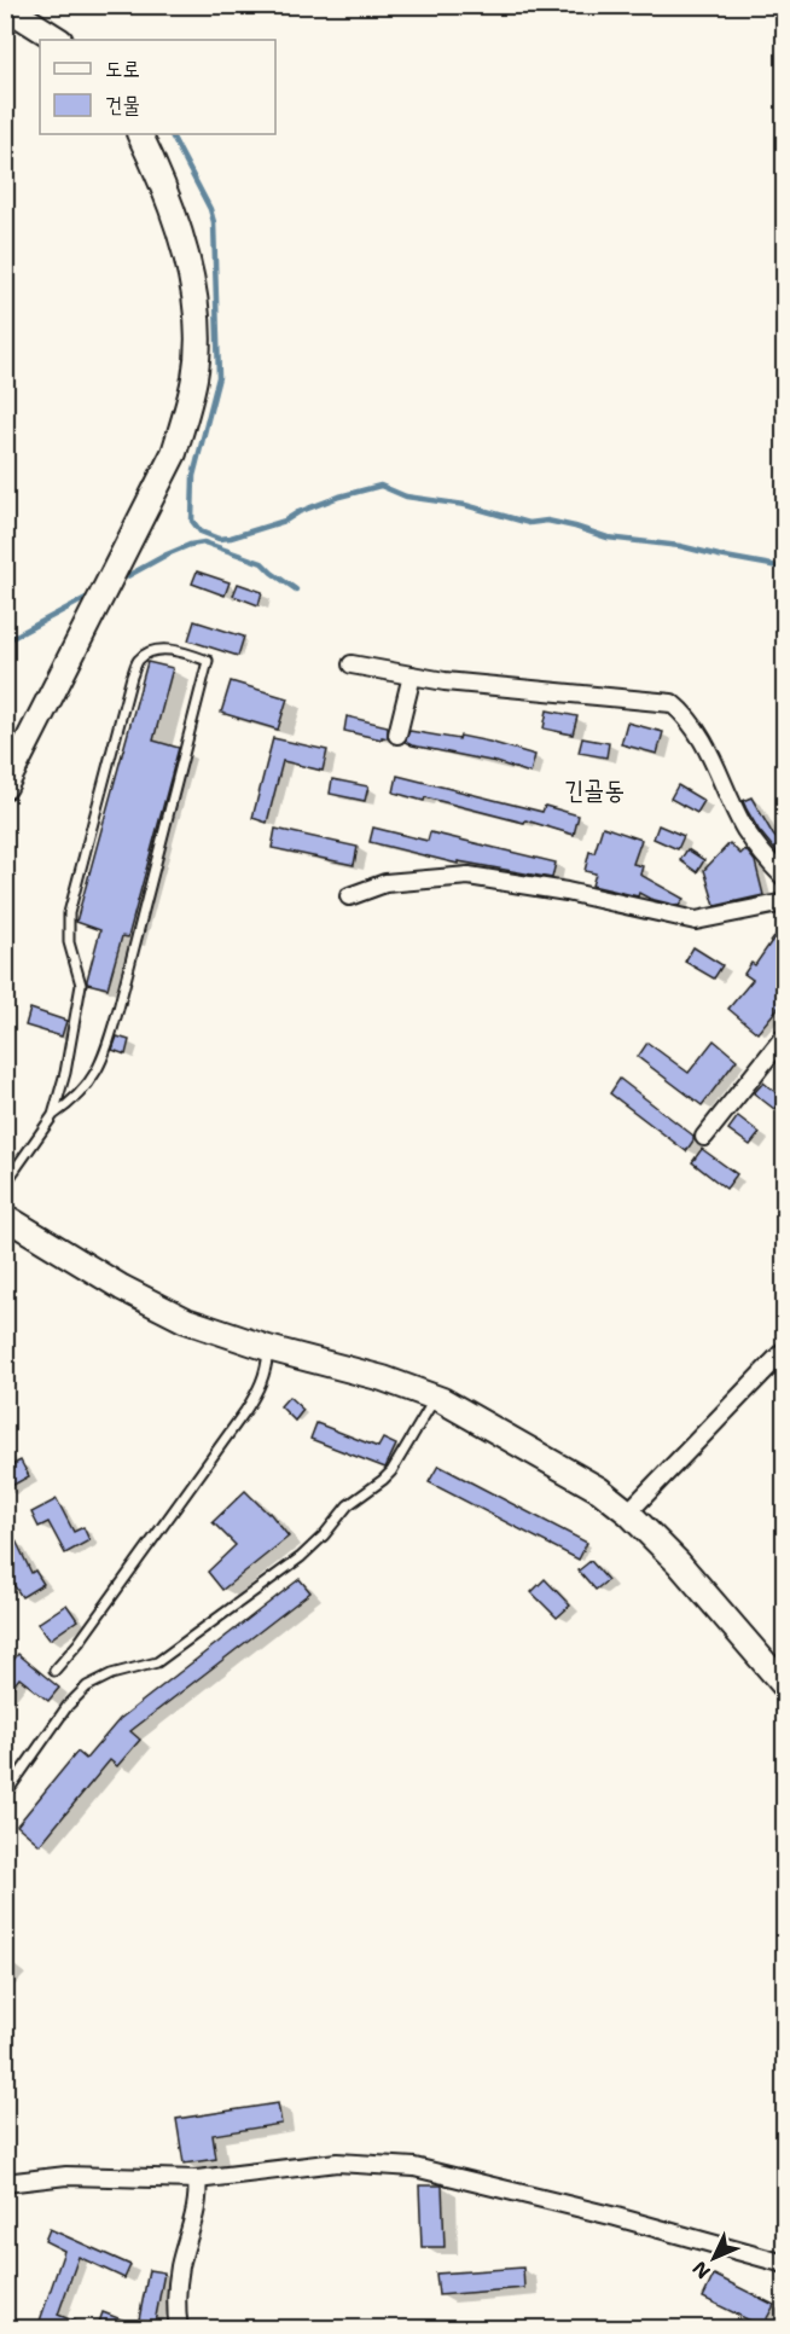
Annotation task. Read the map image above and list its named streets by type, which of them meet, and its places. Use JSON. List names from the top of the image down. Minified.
{"districts":["긴골동"],"legend":["도로","건물"],"north":"bottom left"}
